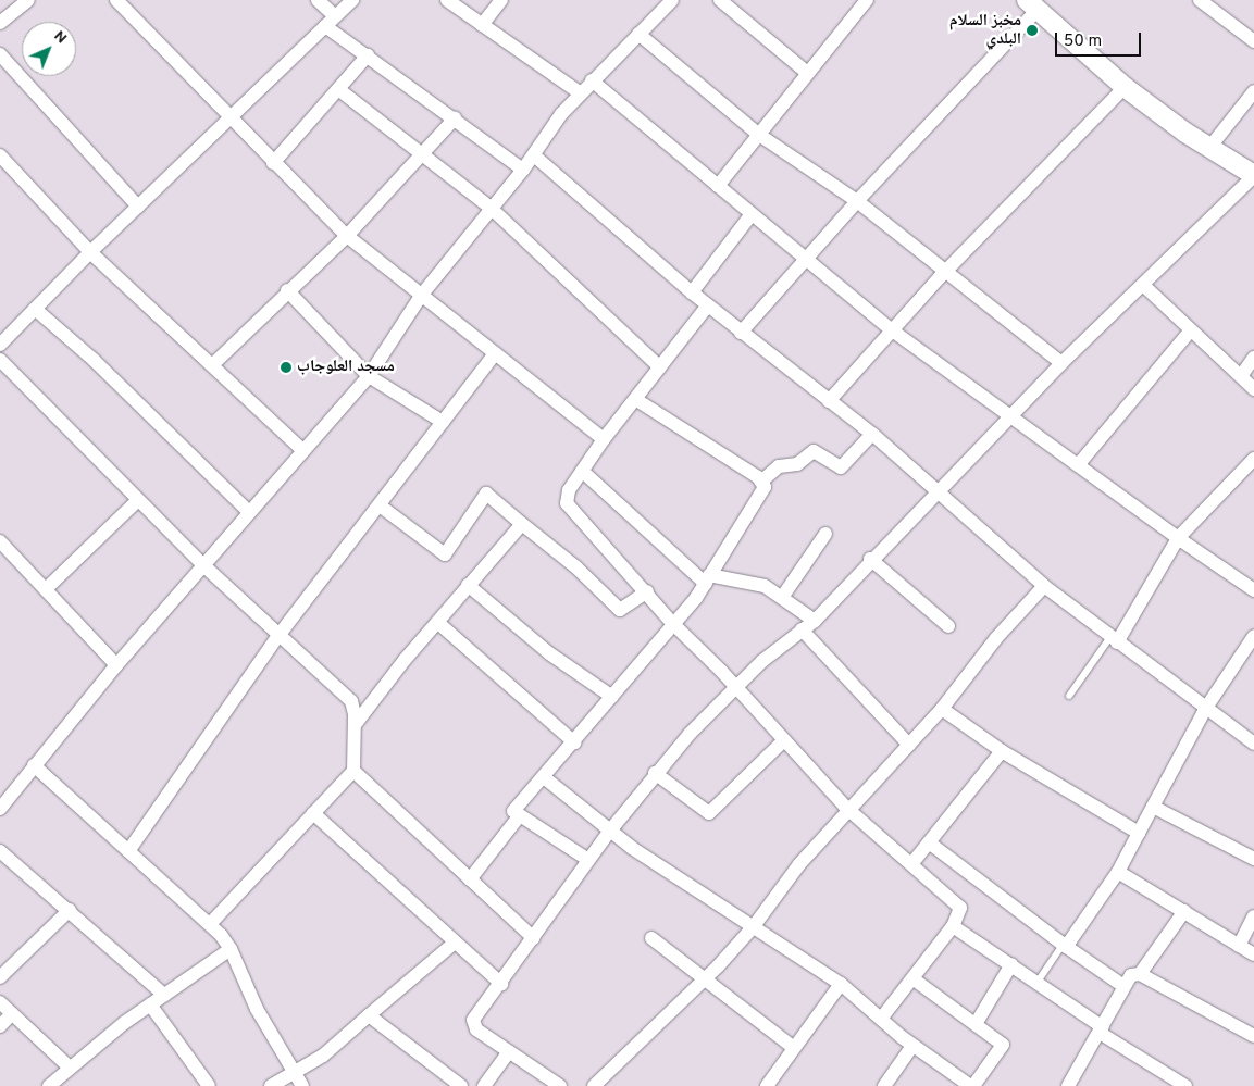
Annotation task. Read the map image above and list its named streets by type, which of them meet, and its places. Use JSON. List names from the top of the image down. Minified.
{"places":["مخبز السلام البلدي","مسجد العلوجاب"],"scale_bar":"50 m","north":"top right"}
